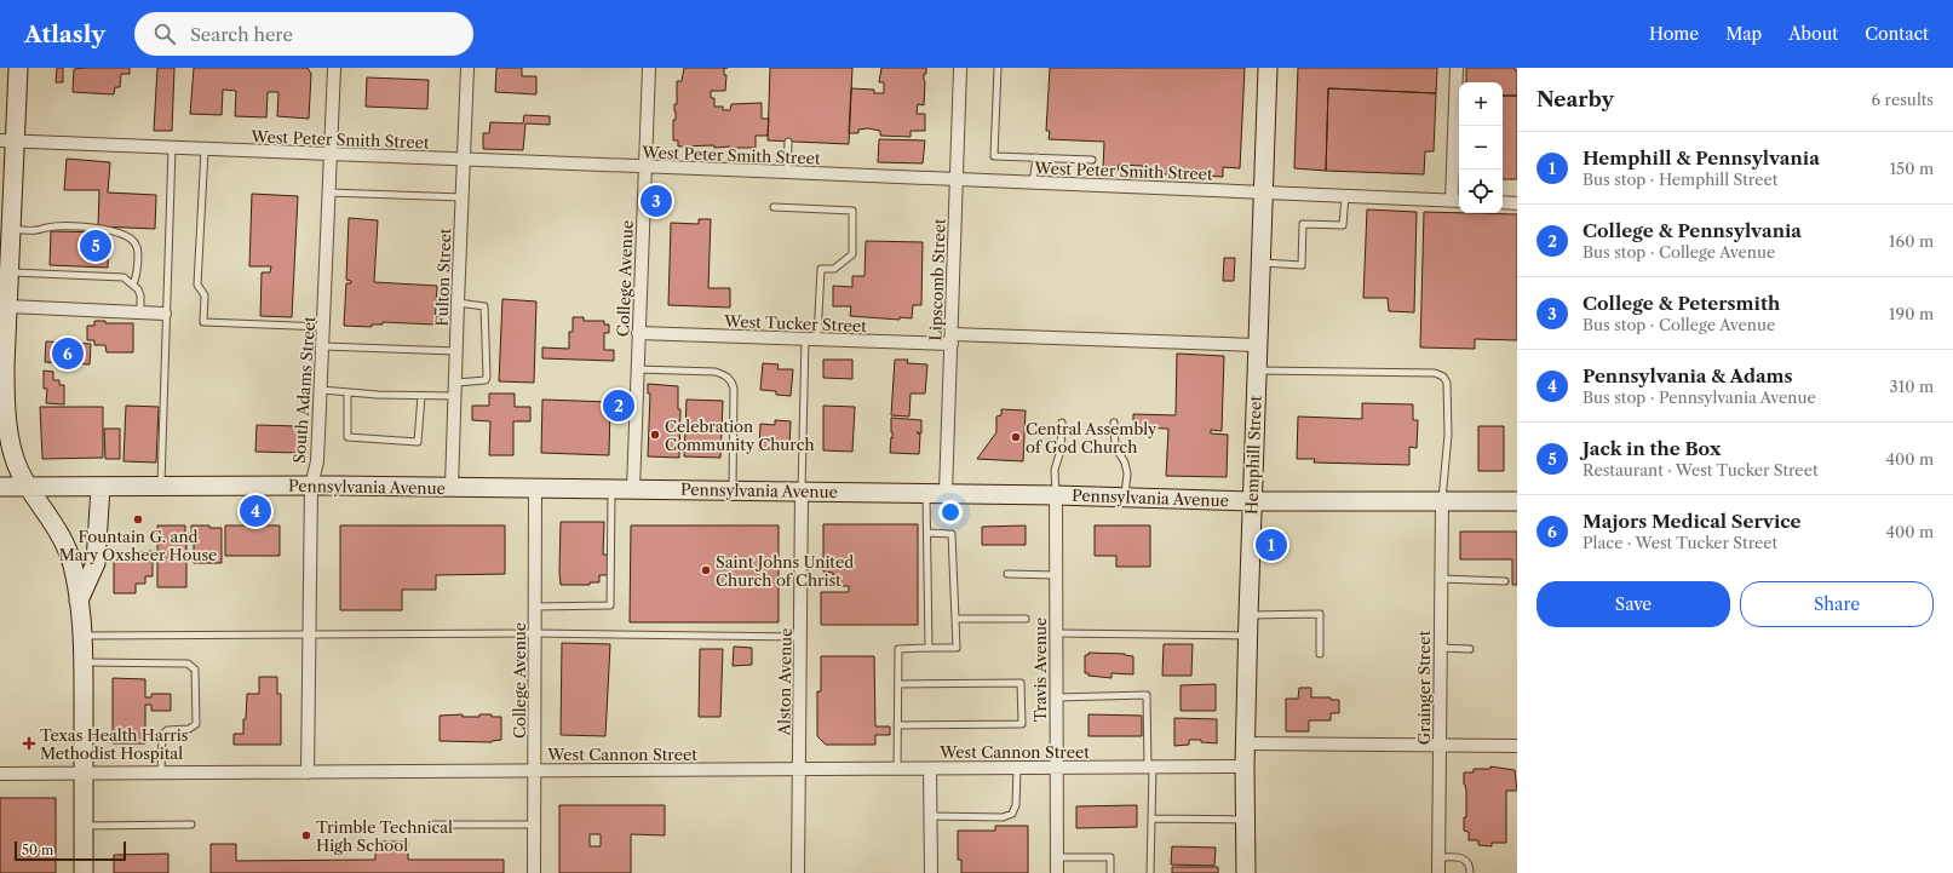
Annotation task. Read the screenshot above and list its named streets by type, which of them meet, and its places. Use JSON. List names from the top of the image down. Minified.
{"streets":{"street":["West Peter Smith Street","Fulton Street","College Avenue","Lipscomb Street","West Tucker Street","South Adams Street","Hemphill Street","Pennsylvania Avenue","Travis Avenue","Alston Avenue","Grainger Street","West Cannon Street"]},"crossings":[["West Peter Smith Street","Fulton Street"],["West Peter Smith Street","College Avenue"],["West Peter Smith Street","Lipscomb Street"],["West Peter Smith Street","South Adams Street"],["West Peter Smith Street","Hemphill Street"],["Fulton Street","Pennsylvania Avenue"],["College Avenue","West Tucker Street"],["College Avenue","Pennsylvania Avenue"],["College Avenue","West Cannon Street"],["Lipscomb Street","West Tucker Street"],["Lipscomb Street","Pennsylvania Avenue"],["West Tucker Street","Hemphill Street"],["South Adams Street","Pennsylvania Avenue"],["South Adams Street","West Cannon Street"],["Hemphill Street","Pennsylvania Avenue"],["Hemphill Street","West Cannon Street"],["Pennsylvania Avenue","Travis Avenue"],["Pennsylvania Avenue","Alston Avenue"],["Pennsylvania Avenue","Grainger Street"],["Travis Avenue","West Cannon Street"],["Alston Avenue","West Cannon Street"]],"places":{"other":["Celebration Community Church","Central Assembly of God Church","Fountain G. and Mary Oxsheer House","Saint Johns United Church of Christ","Trimble Technical High School"],"health":["Texas Health Harris Methodist Hospital"]},"scale_bar":"50 m","page":{"header":"Atlasly","search":"Search here","nav":["Home","Map","About","Contact"],"heading":["Nearby","6 results"],"map_buttons":["+","−"],"list":[{"mark":"1","name":"Hemphill & Pennsylvania","note":"Bus stop · Hemphill Street","value":"150 m"},{"mark":"2","name":"College & Pennsylvania","note":"Bus stop · College Avenue","value":"160 m"},{"mark":"3","name":"College & Petersmith","note":"Bus stop · College Avenue","value":"190 m"},{"mark":"4","name":"Pennsylvania & Adams","note":"Bus stop · Pennsylvania Avenue","value":"310 m"},{"mark":"5","name":"Jack in the Box","note":"Restaurant · West Tucker Street","value":"400 m"},{"mark":"6","name":"Majors Medical Service","note":"Place · West Tucker Street","value":"400 m"}],"pins":["3","5","6","2","4","1"],"buttons":["Save","Share"],"scale":"50 m"}}
